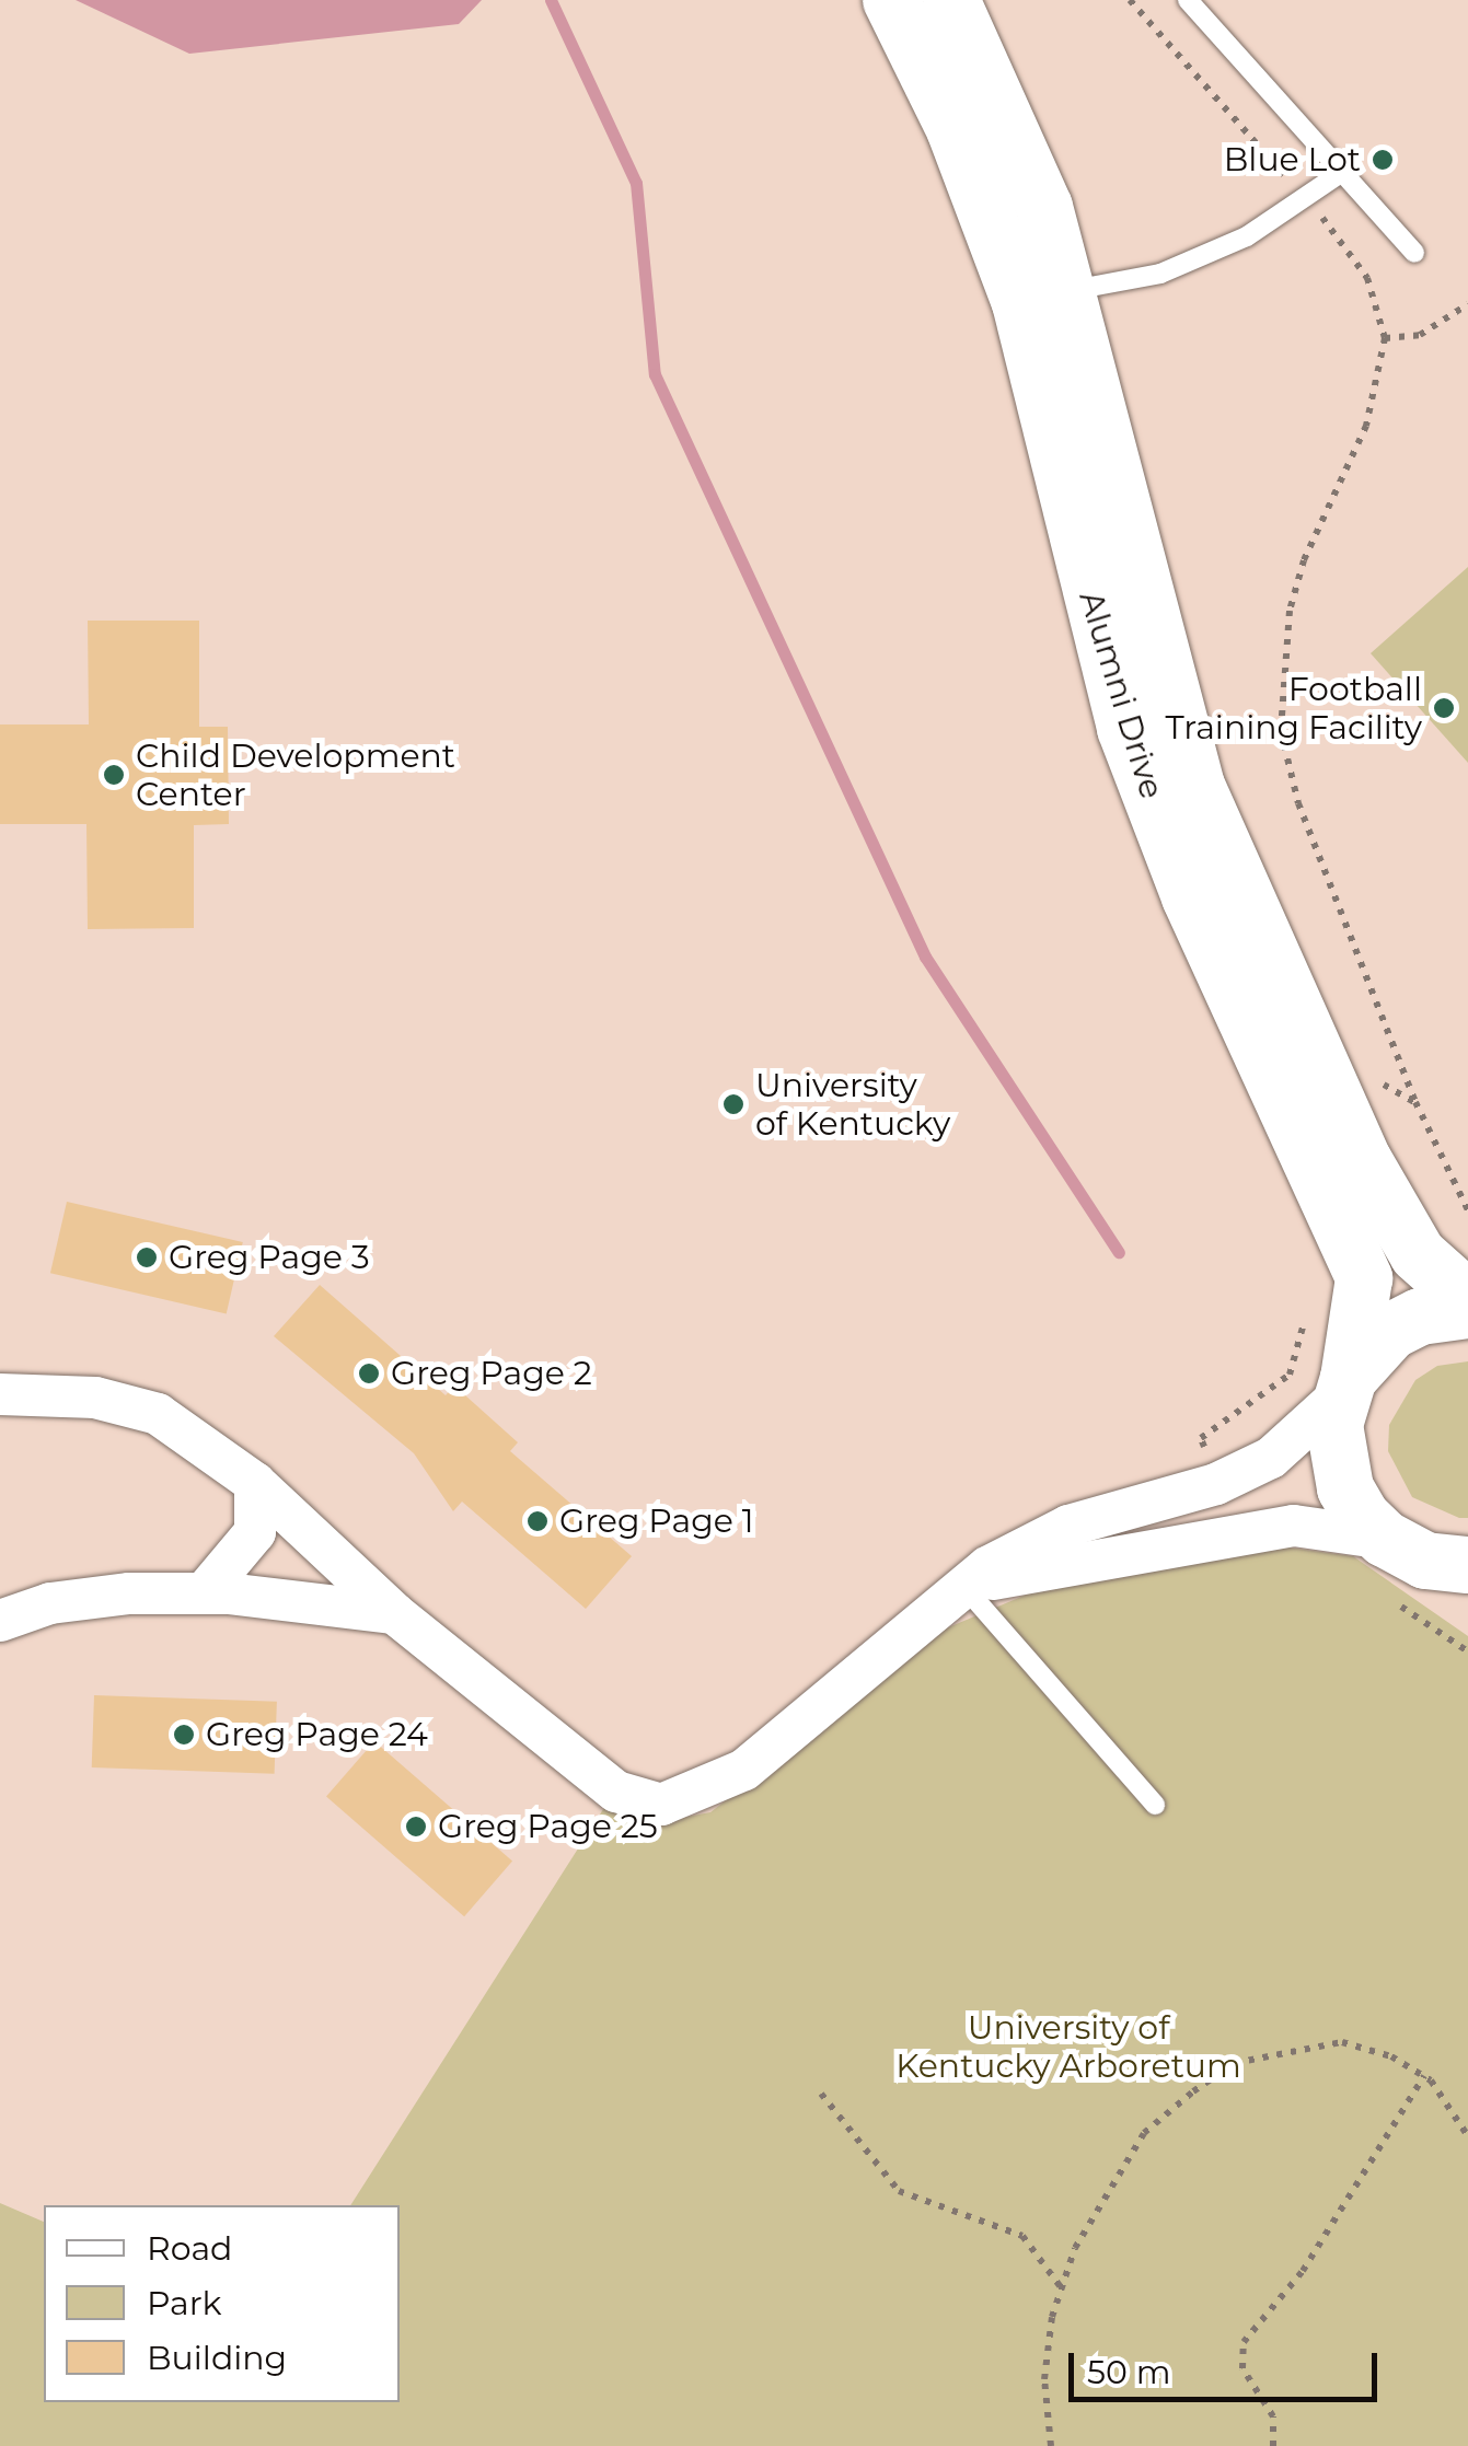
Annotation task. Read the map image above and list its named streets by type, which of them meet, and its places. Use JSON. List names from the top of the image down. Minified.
{"streets":{"main road":["Alumni Drive"]},"parks":["University of Kentucky Arboretum"],"places":["Blue Lot","Football Training Facility","Child Development Center","University of Kentucky","Greg Page 3","Greg Page 2","Greg Page 1","Greg Page 24","Greg Page 25"],"legend":["Road","Park","Building"],"scale_bar":"50 m"}
